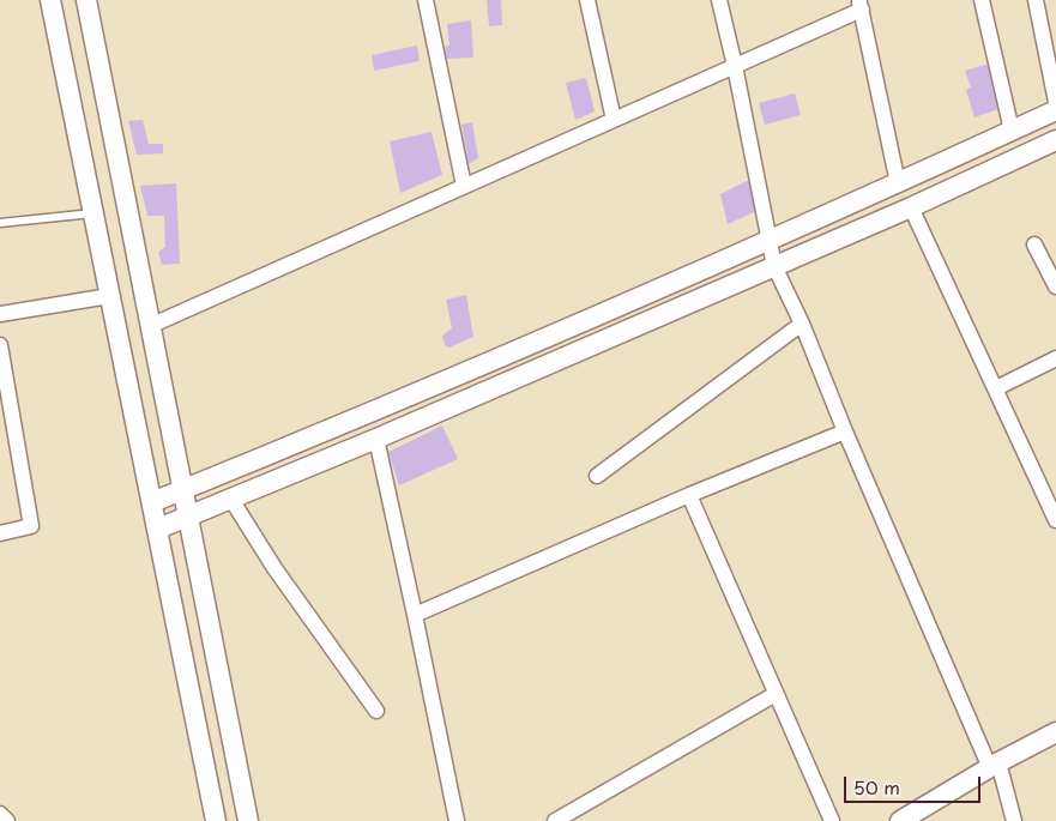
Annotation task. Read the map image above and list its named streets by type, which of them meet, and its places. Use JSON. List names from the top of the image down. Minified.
{"scale_bar":"50 m"}
